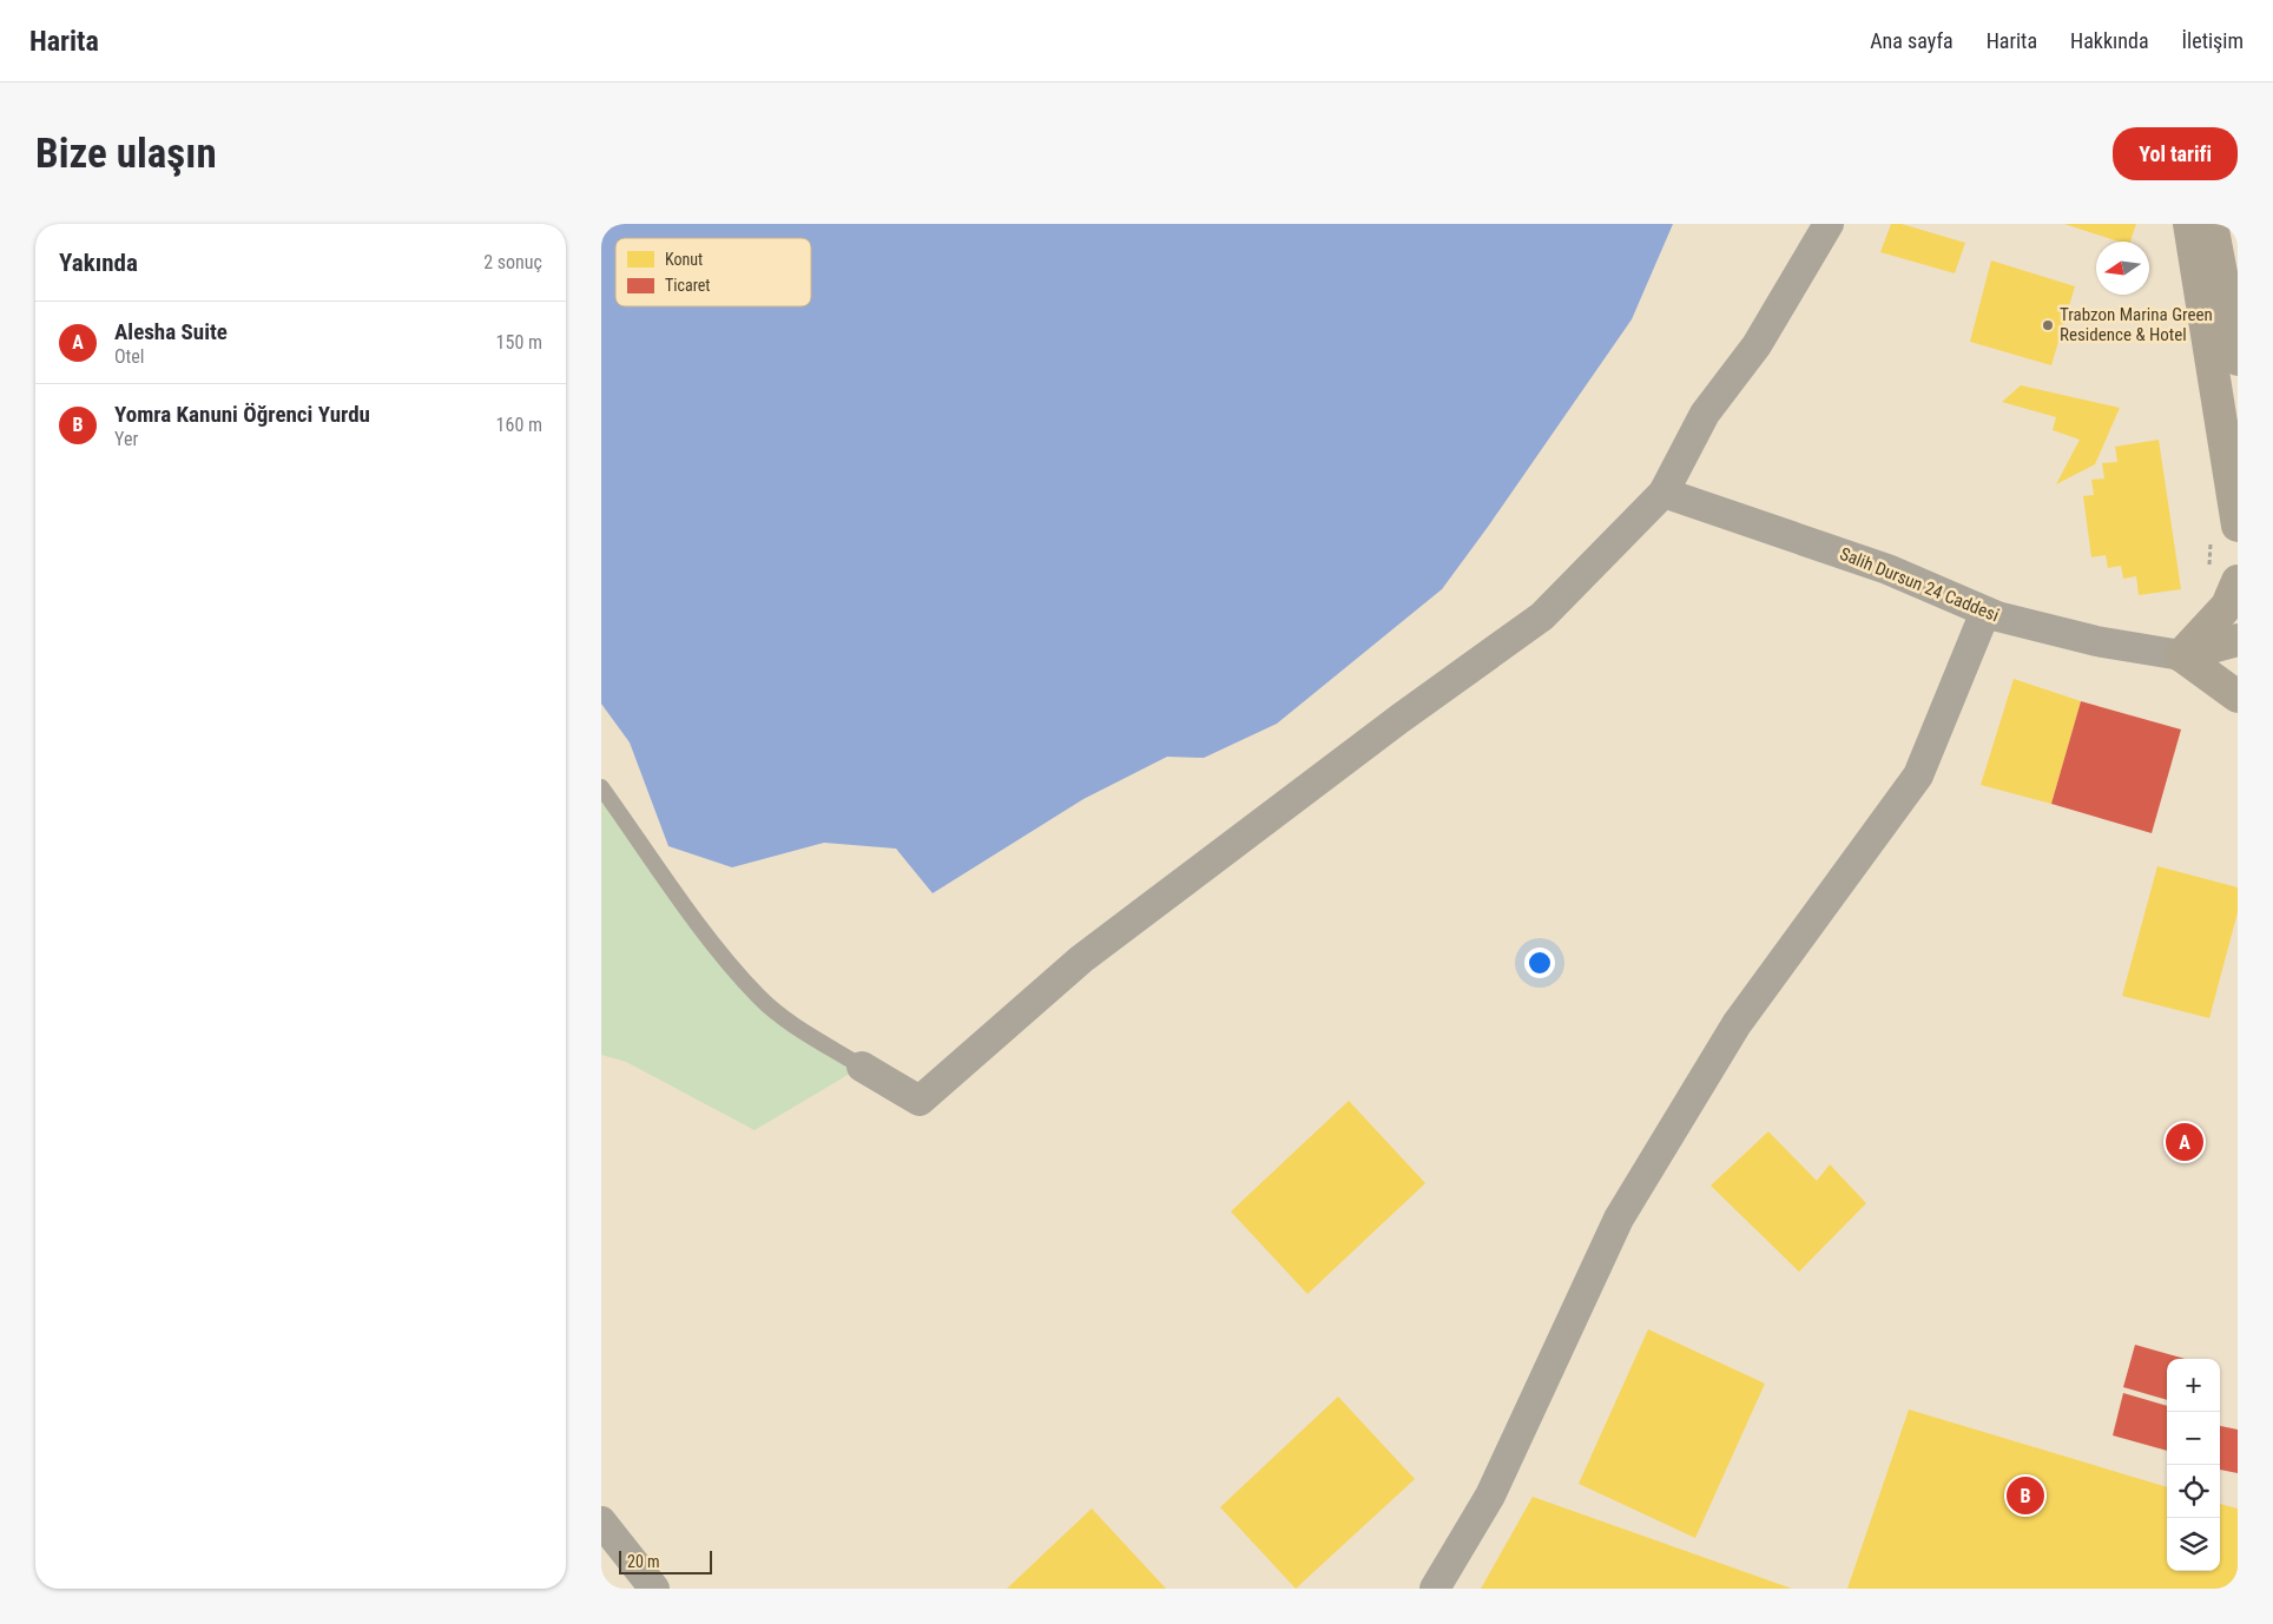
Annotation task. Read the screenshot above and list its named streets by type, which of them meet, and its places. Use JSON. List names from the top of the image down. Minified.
{"streets":{"street":["Salih Dursun 24 Caddesi"]},"places":["Trabzon Marina Green Residence & Hotel"],"legend":["Konut","Ticaret"],"scale_bar":"20 m","north":"left","page":{"header":"Harita","nav":["Ana sayfa","Harita","Hakkında","İletişim"],"buttons":"Yol tarifi","title":"Bize ulaşın","heading":["Yakında","2 sonuç"],"list":[{"mark":"A","name":"Alesha Suite","note":"Otel","value":"150 m"},{"mark":"B","name":"Yomra Kanuni Öğrenci Yurdu","note":"Yer","value":"160 m"}],"pins":["A","B"],"map_buttons":["+","−"],"scale":"20 m"}}
